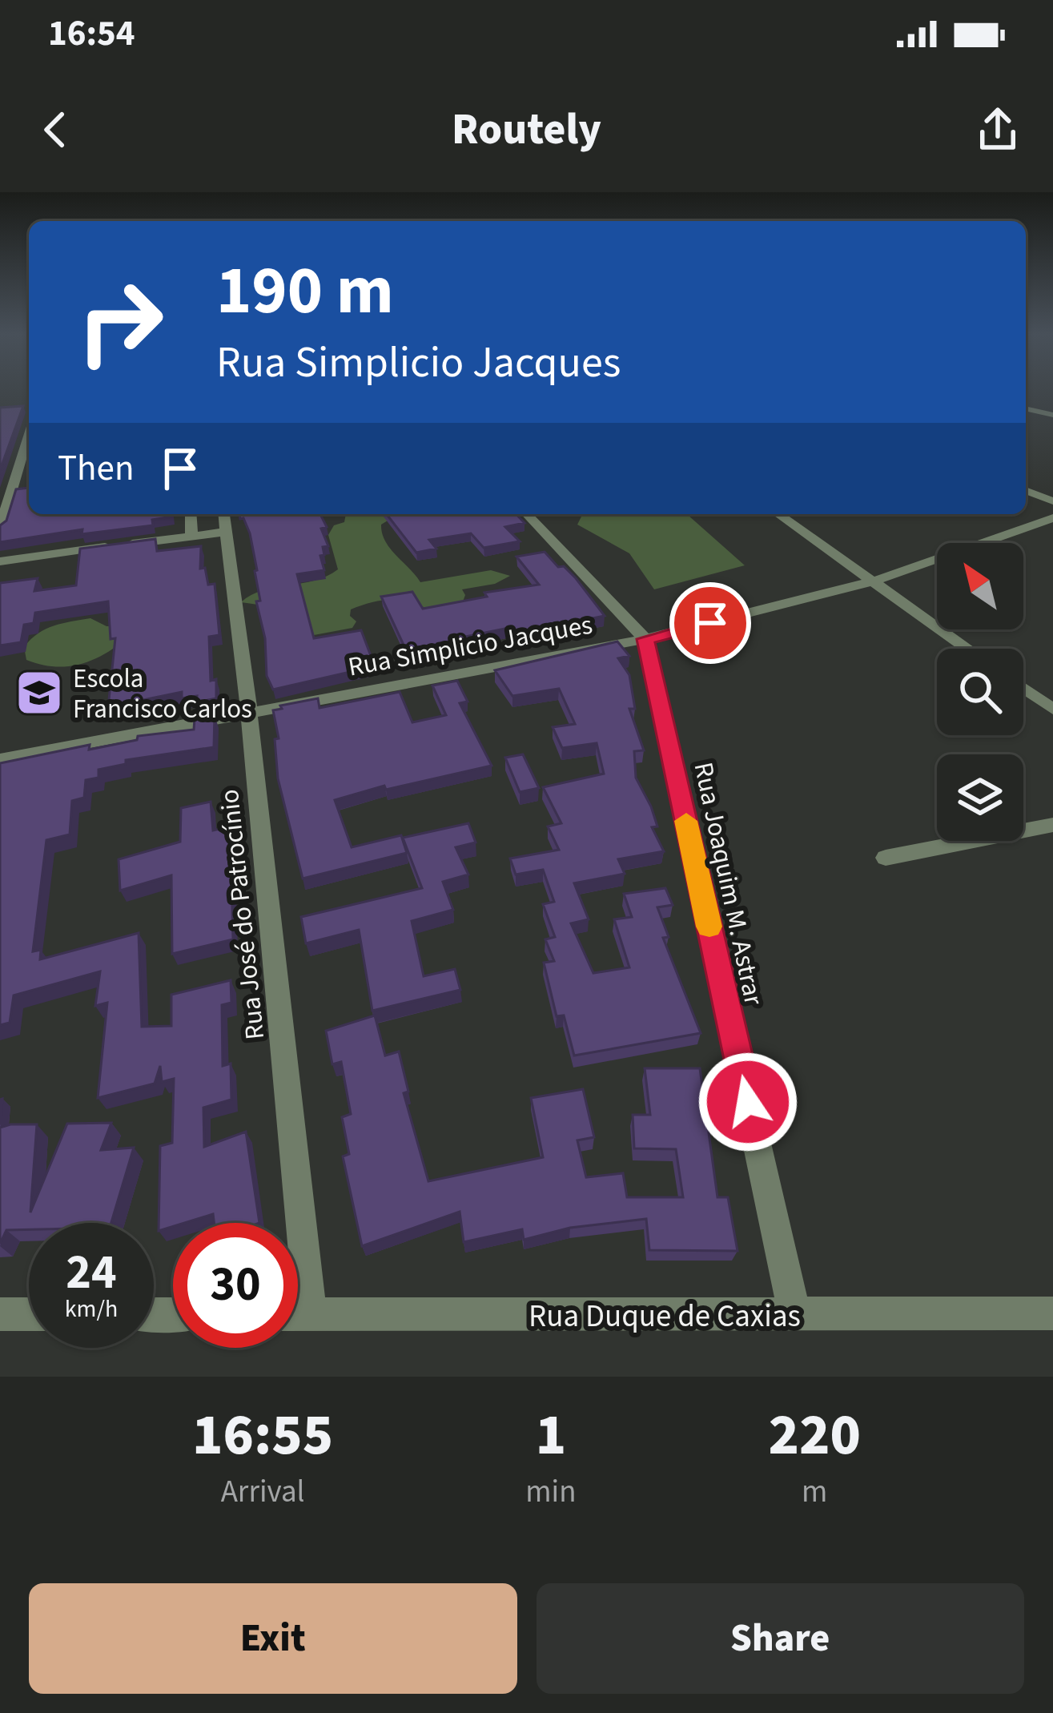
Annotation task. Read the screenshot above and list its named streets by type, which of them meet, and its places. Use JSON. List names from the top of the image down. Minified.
{"streets":{"street":["Rua Simplicio Jacques","Rua Joaquim M. Astrar","Rua José do Patrocínio","Rua Duque de Caxias"]},"crossings":[["Rua Simplicio Jacques","Rua Joaquim M. Astrar"],["Rua Simplicio Jacques","Rua José do Patrocínio"],["Rua Joaquim M. Astrar","Rua Duque de Caxias"],["Rua José do Patrocínio","Rua Duque de Caxias"]],"places":{"school or university":["Escola Francisco Carlos"]},"north":"top left","page":{"status":"16:54","header":"Routely","turn":["190 m","Rua Simplicio Jacques"],"then":"Then","speed":"24 km/h","limit":"30","eta":["16:55","Arrival","1","min","220","m"],"buttons":["Exit","Share"]}}
